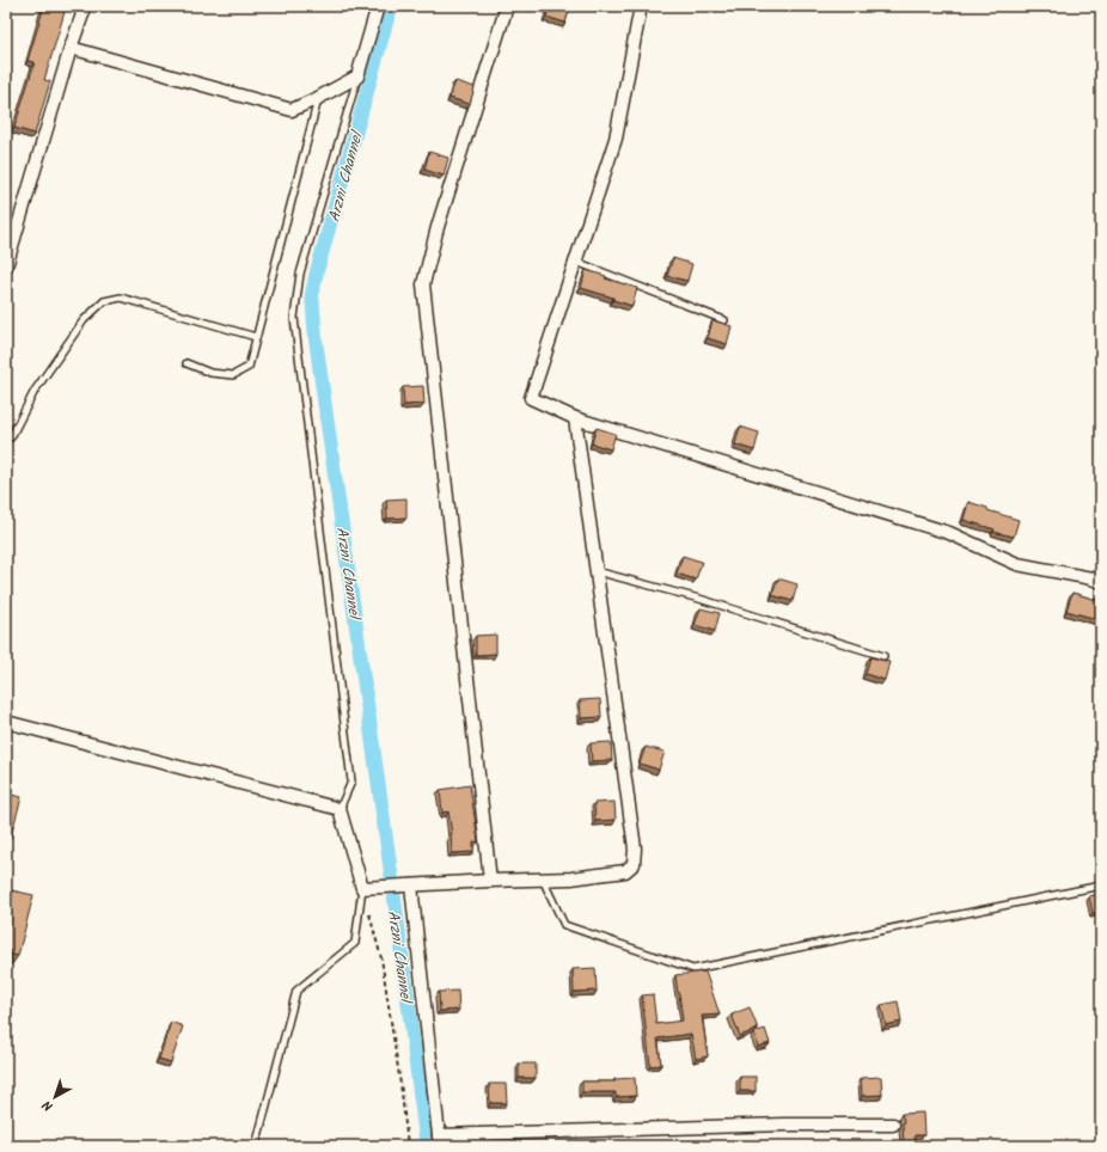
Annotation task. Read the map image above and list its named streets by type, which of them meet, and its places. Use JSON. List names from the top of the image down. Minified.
{"water":["Arzni Channel"],"north":"bottom left"}
